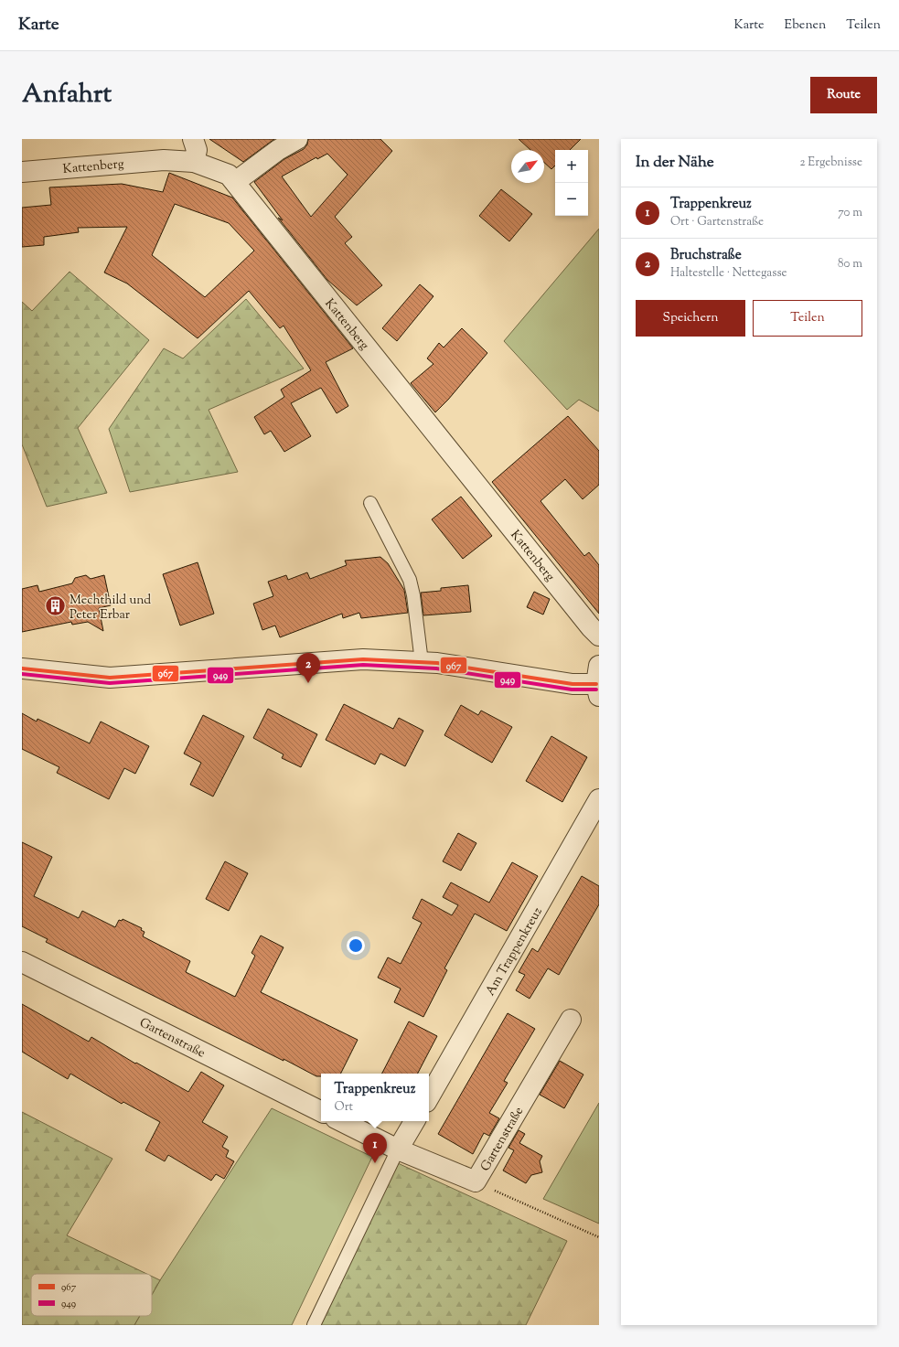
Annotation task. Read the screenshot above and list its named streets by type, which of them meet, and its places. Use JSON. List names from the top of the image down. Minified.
{"streets":{"street":["Kattenberg","Am Trappenkreuz","Gartenstraße"]},"places":{"building":["Mechthild und Peter Erbar"]},"lines":["transit line 967","transit line 949"],"legend":["967","949"],"north":"top right","page":{"header":"Karte","nav":["Karte","Ebenen","Teilen"],"title":"Anfahrt","buttons":["Route",["Speichern","Teilen"]],"heading":["In der Nähe","2 Ergebnisse"],"map_buttons":["+","−"],"list":[{"mark":"1","name":"Trappenkreuz","note":"Ort · Gartenstraße","value":"70 m"},{"mark":"2","name":"Bruchstraße","note":"Haltestelle · Nettegasse","value":"80 m"}],"pins":["2","1"],"popup":["Trappenkreuz","Ort"]}}
